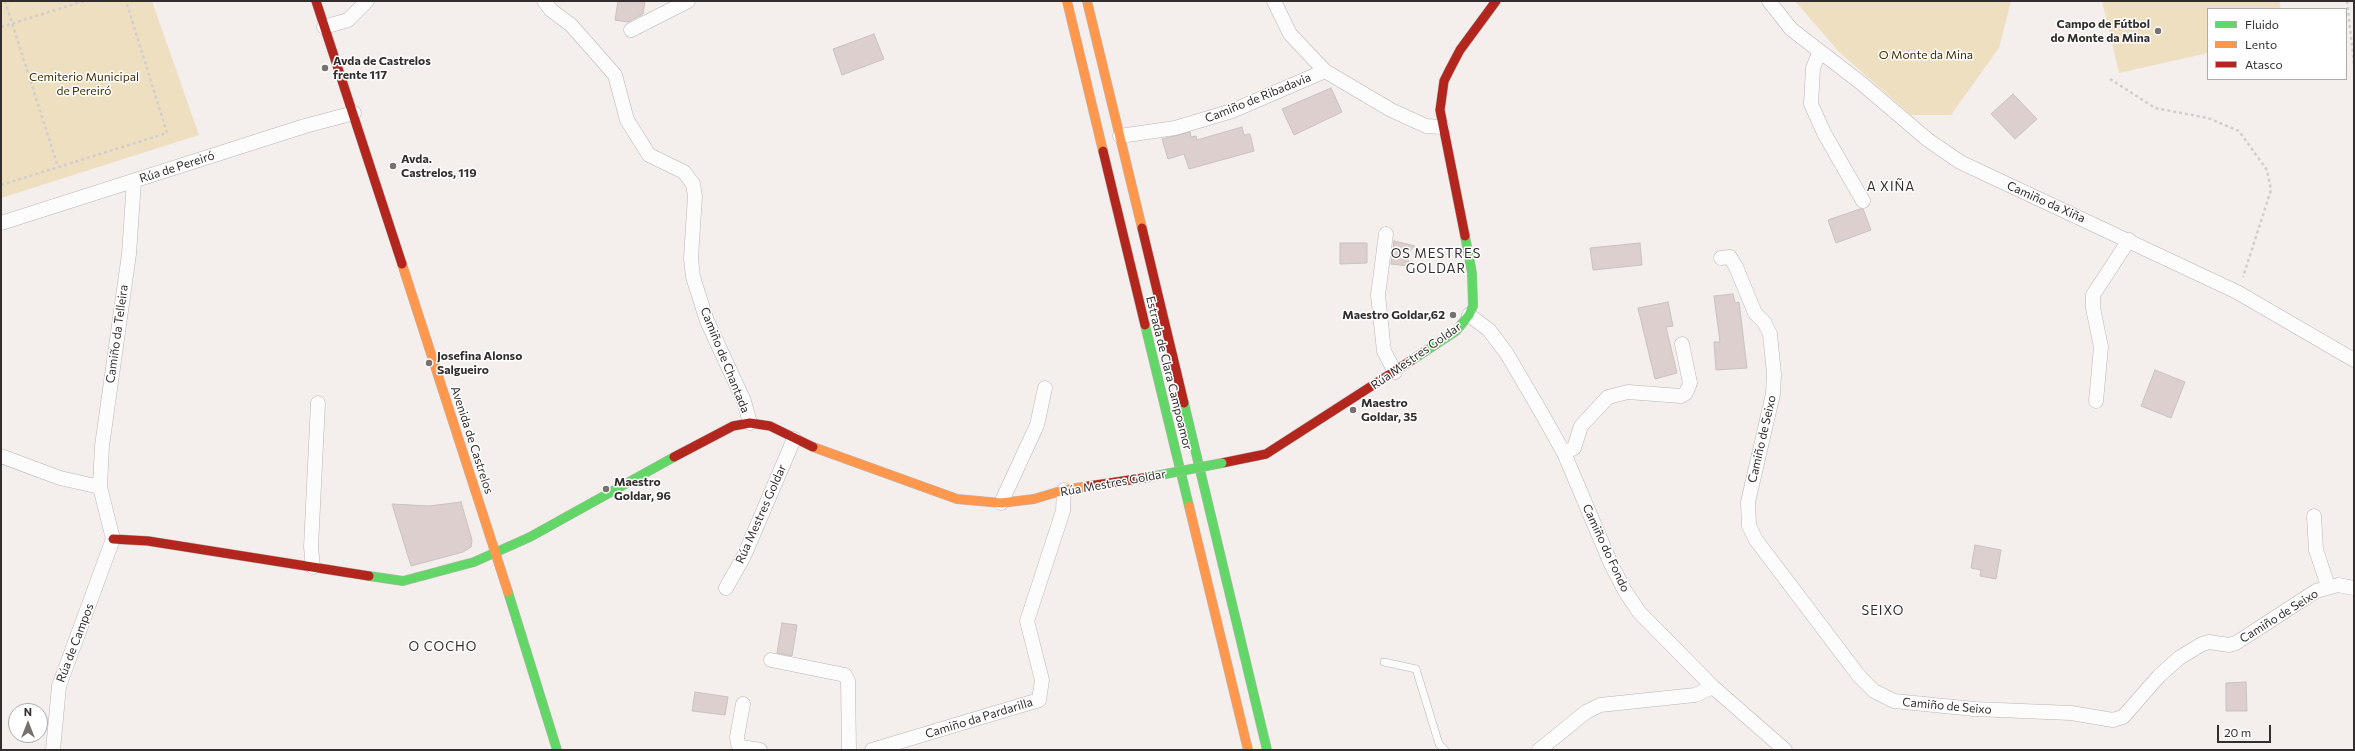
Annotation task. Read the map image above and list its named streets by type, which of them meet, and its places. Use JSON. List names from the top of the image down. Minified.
{"streets":{"main road":["Rúa Mestres Goldar","Estrada de Clara Campoamor","Avenida de Castrelos"],"street":["Camiño de Ribadavia","Rúa de Pereiró","Camiño da Xiña","Camiño da Telleira","Camiño de Chantada","Camiño de Seixo","Camiño do Fondo","Rúa de Campos","Camiño da Pardarilla"]},"crossings":[["Camiño de Ribadavia","Rúa Mestres Goldar"],["Camiño de Ribadavia","Estrada de Clara Campoamor"],["Rúa de Pereiró","Camiño da Telleira"],["Rúa de Pereiró","Avenida de Castrelos"],["Camiño da Telleira","Rúa de Campos"],["Rúa Mestres Goldar","Camiño de Chantada"],["Rúa Mestres Goldar","Avenida de Castrelos"],["Rúa Mestres Goldar","Camiño do Fondo"],["Rúa Mestres Goldar","Camiño da Pardarilla"]],"districts":["A XIÑA","OS MESTRES GOLDAR","SEIXO","O COCHO"],"parks":["O Monte da Mina","Cemiterio Municipal de Pereiró"],"places":["Campo de Fútbol do Monte da Mina","Avda de Castrelos frente 117","Avda. Castrelos, 119","Maestro Goldar,62","Josefina Alonso Salgueiro","Maestro Goldar, 35","Maestro Goldar, 96"],"legend":["Fluido","Lento","Atasco"],"scale_bar":"20 m","north":"top"}
